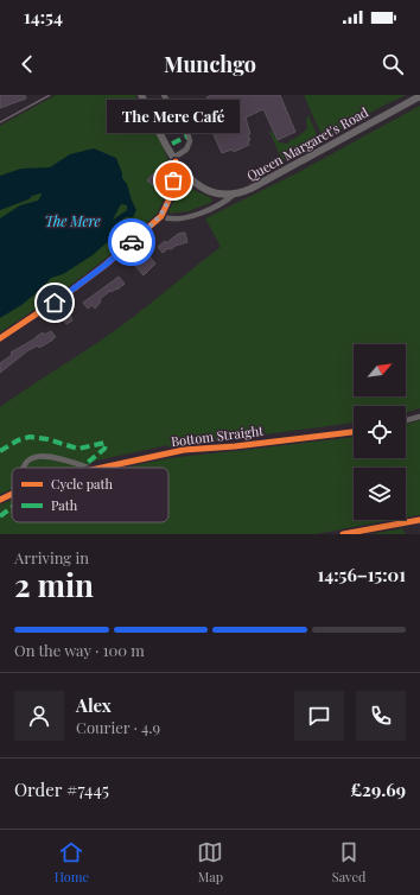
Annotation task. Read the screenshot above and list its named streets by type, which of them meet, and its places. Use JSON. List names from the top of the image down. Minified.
{"streets":{"main road":["Queen Margaret's Road"],"street":["Bottom Straight"]},"water":["The Mere"],"places":["The Mere Café"],"legend":["Cycle path","Path"],"north":"top right","page":{"status":"14:54","header":"Munchgo","bubble":"The Mere Café","heading":["2 min","Arriving in","14:56–15:01"],"panel":["Alex","Courier · 4.9","Order #7445","£29.69"],"bar":"On the way · 100 m","tabs":["Home","Map","Saved"]}}
